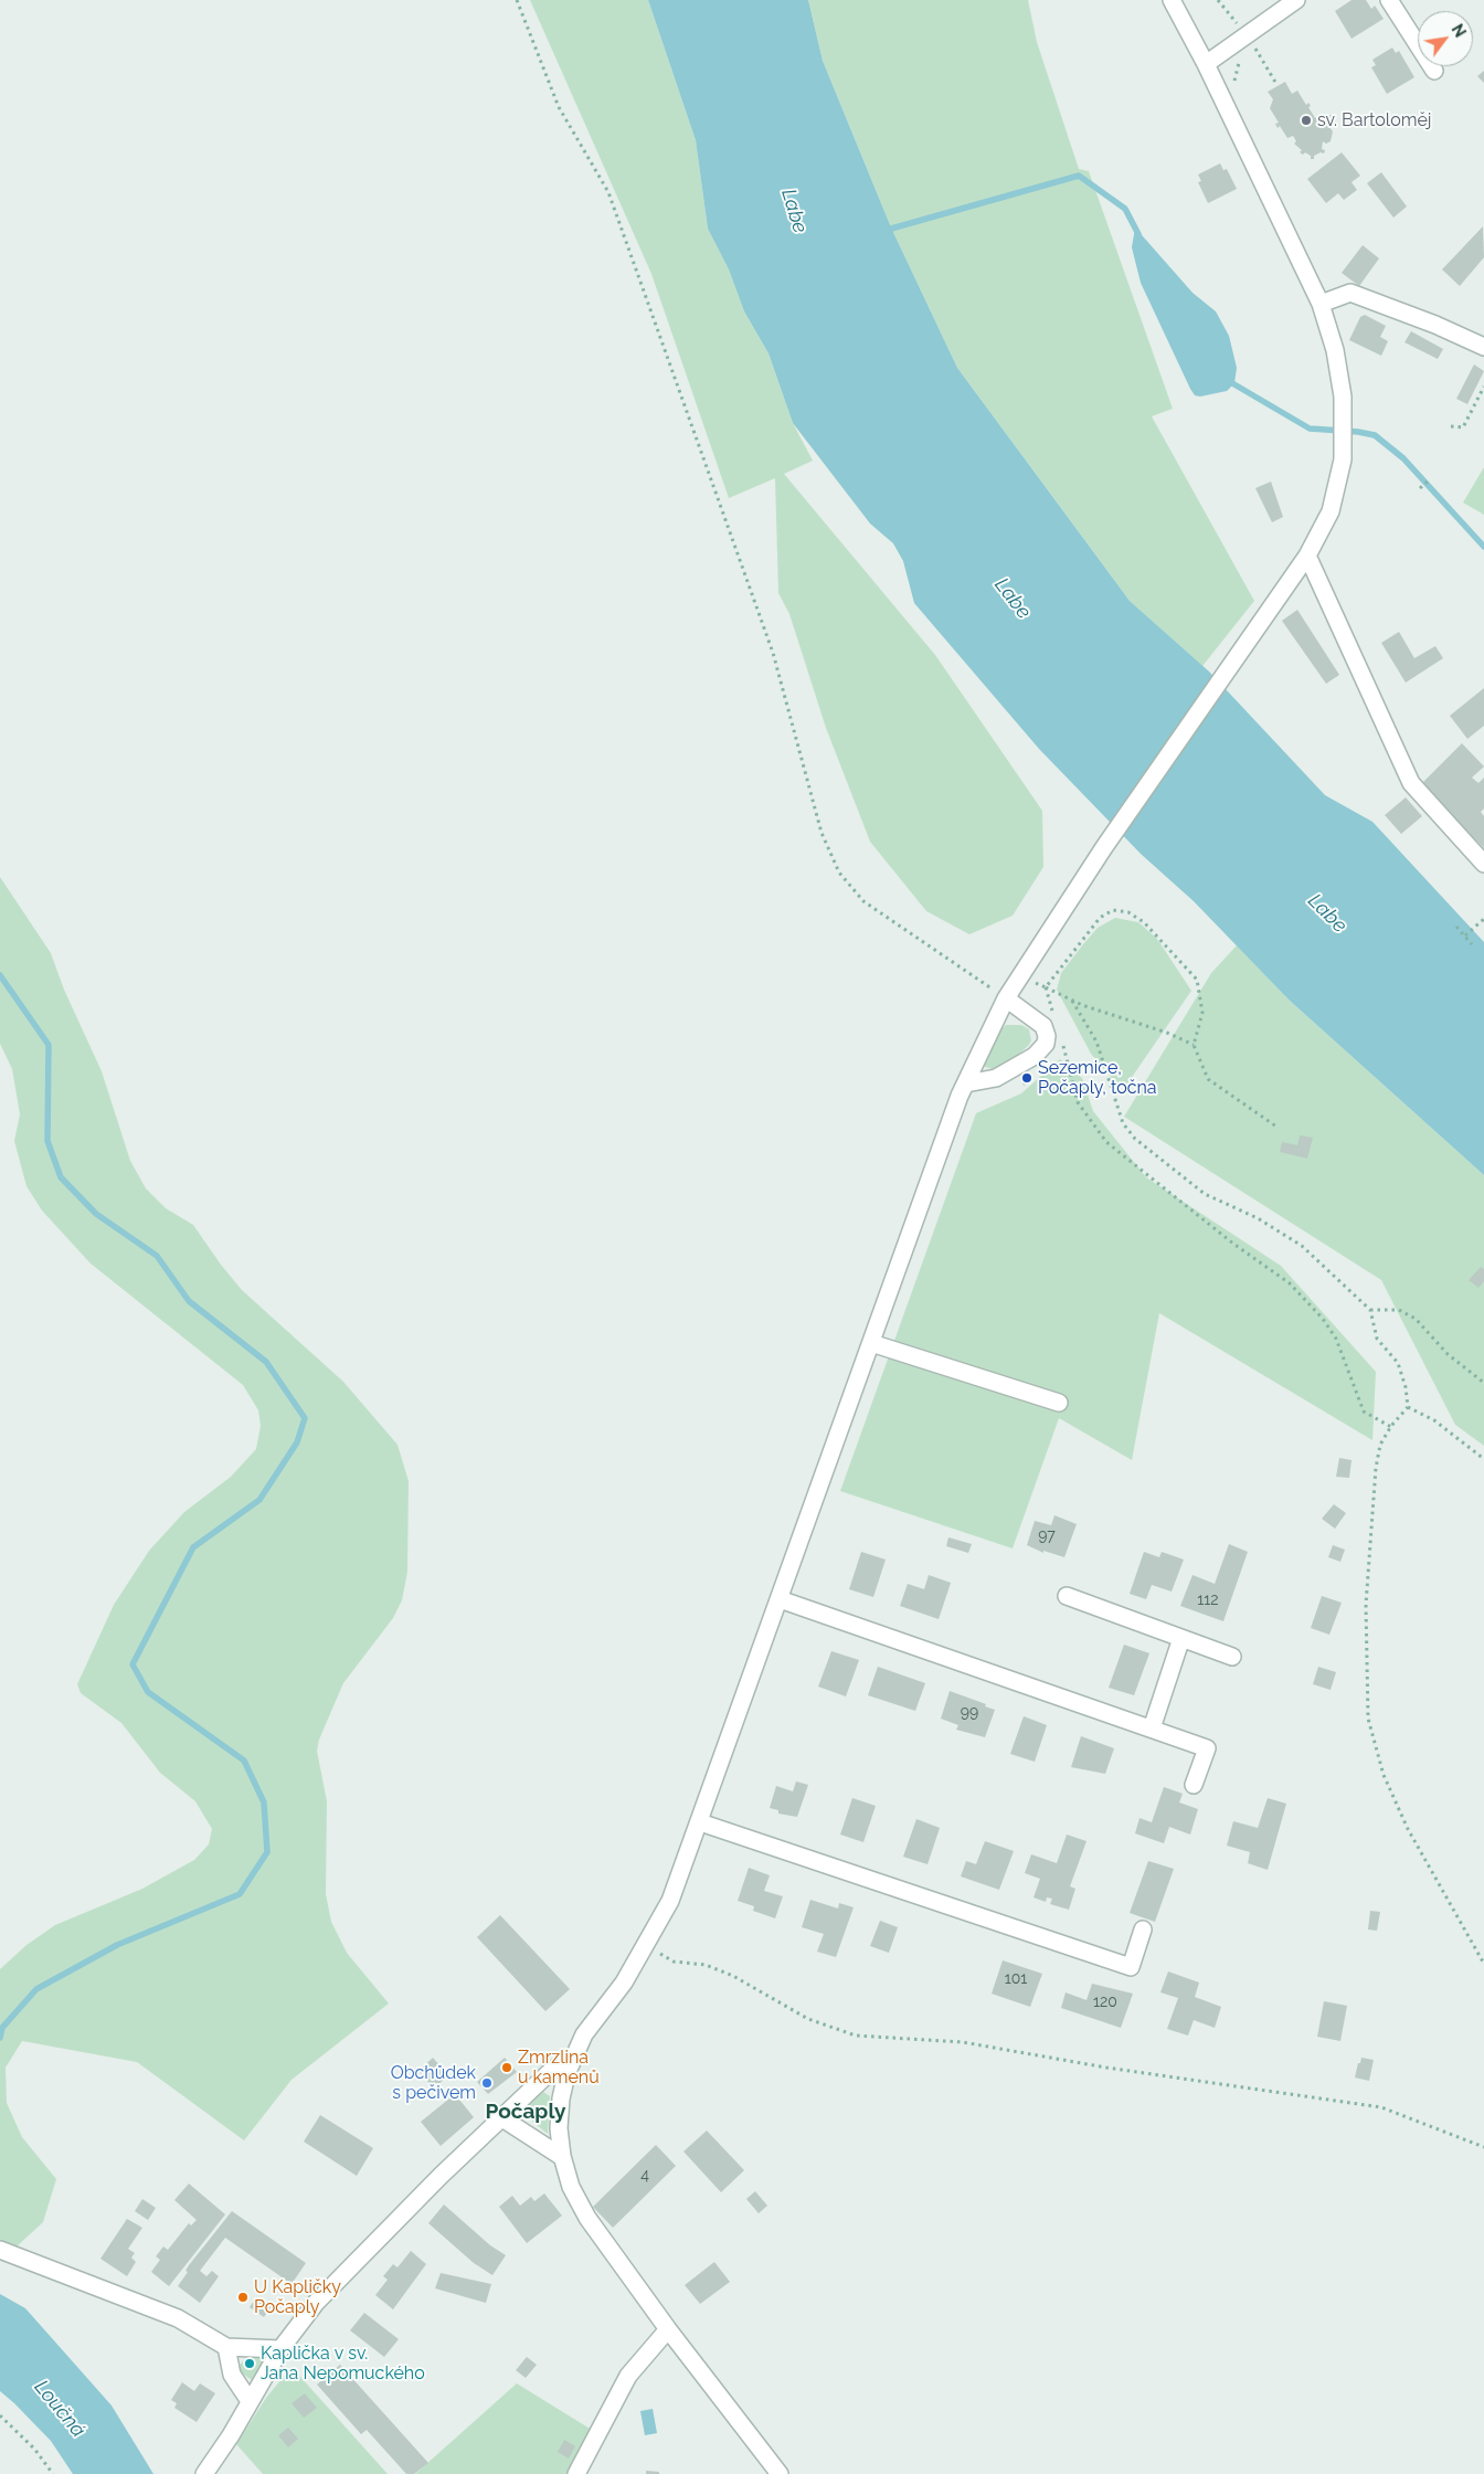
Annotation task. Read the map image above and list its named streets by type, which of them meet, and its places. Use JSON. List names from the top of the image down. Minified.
{"districts":["Počaply"],"water":["Labe","Loučná"],"places":["sv. Bartoloměj","Sezemice, Počaply, točna","Zmrzlina u kamenů","Obchůdek s pečivem","U Kapličky Počaply","Kaplička v sv. Jana Nepomuckého"],"house_numbers":["97","112","99","101","120","4"],"north":"top right"}
